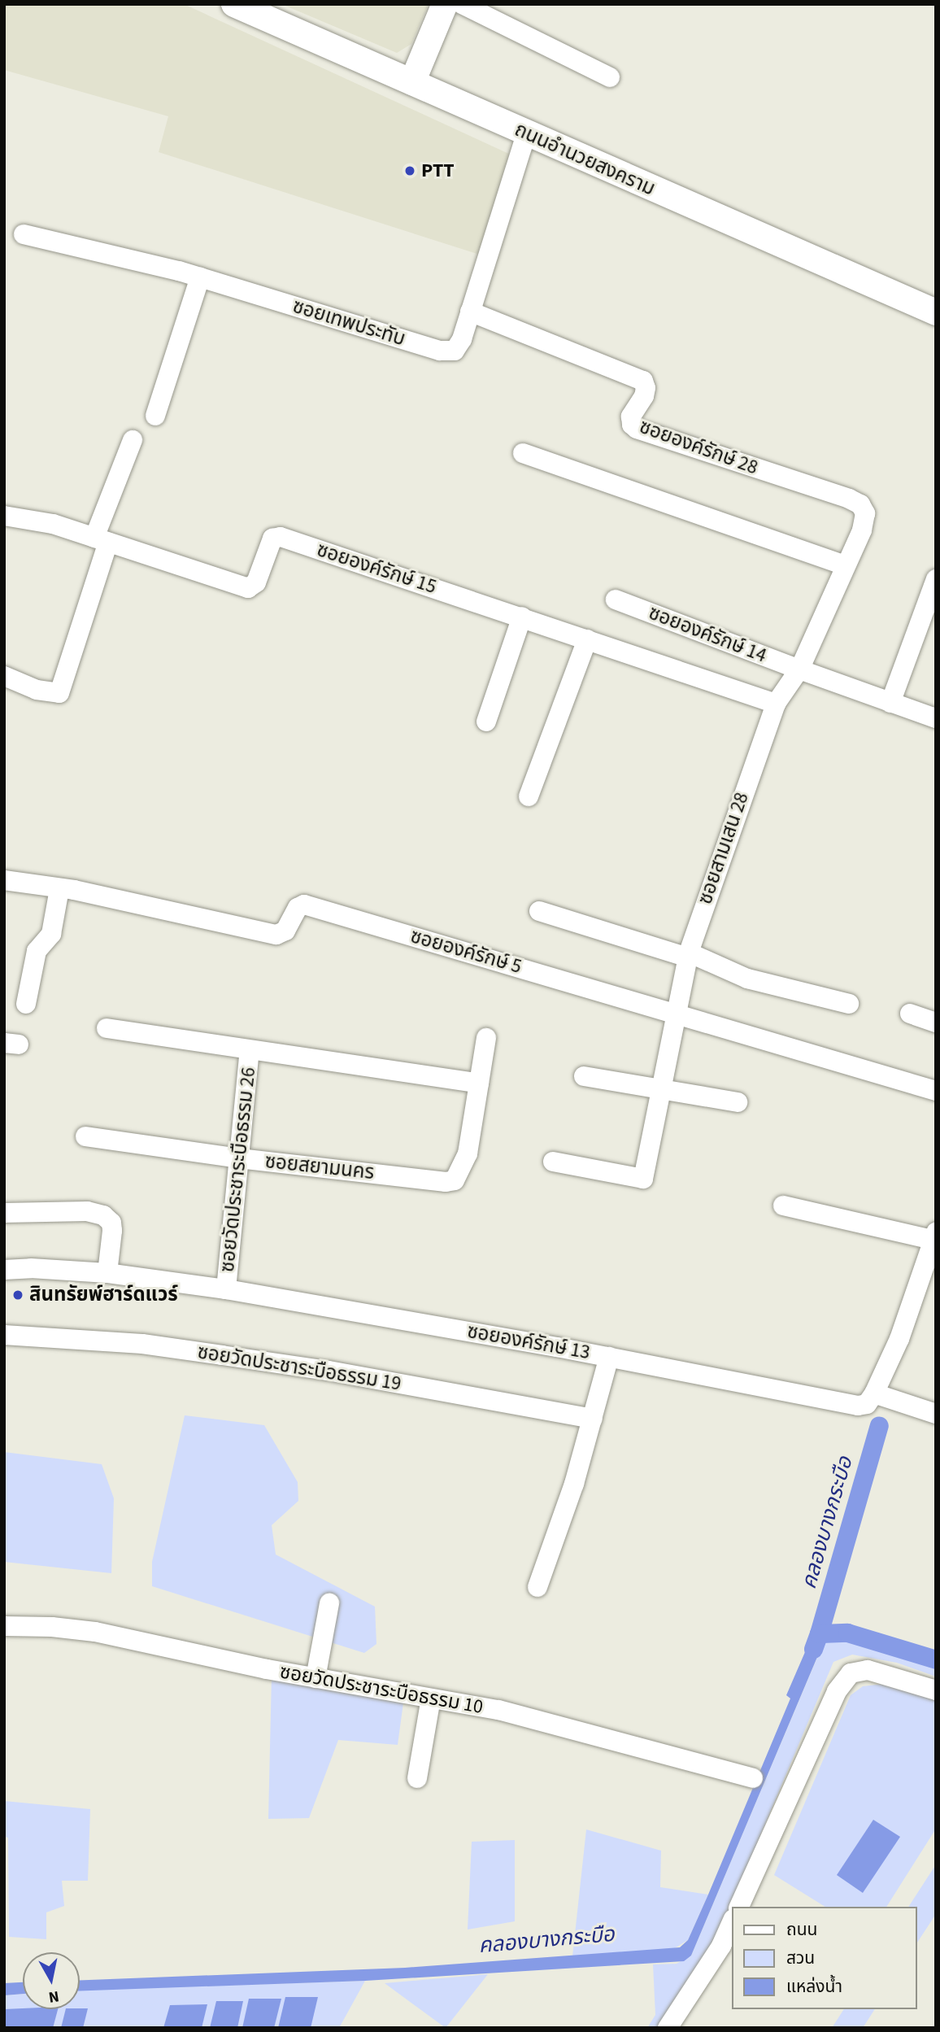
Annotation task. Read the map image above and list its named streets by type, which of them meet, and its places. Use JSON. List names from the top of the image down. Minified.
{"streets":{"street":["ถนนอำนวยสงคราม","ซอยเทพประทับ","ซอยองค์รักษ์ 28","ซอยองค์รักษ์ 15","ซอยองค์รักษ์ 14","ซอยสามเสน 28","ซอยองค์รักษ์ 5","ซอยสยามนคร","ซอยวัดประชาระบือธรรม 26","ซอยองค์รักษ์ 13","ซอยวัดประชาระบือธรรม 19","ซอยวัดประชาระบือธรรม 10"]},"crossings":[["ถนนอำนวยสงคราม","ซอยเทพประทับ"],["ซอยเทพประทับ","ซอยองค์รักษ์ 28"],["ซอยองค์รักษ์ 28","ซอยองค์รักษ์ 14"],["ซอยองค์รักษ์ 28","ซอยสามเสน 28"],["ซอยองค์รักษ์ 15","ซอยสามเสน 28"],["ซอยองค์รักษ์ 14","ซอยสามเสน 28"],["ซอยสามเสน 28","ซอยองค์รักษ์ 5"],["ซอยสยามนคร","ซอยวัดประชาระบือธรรม 26"],["ซอยวัดประชาระบือธรรม 26","ซอยองค์รักษ์ 13"]],"water":["คลองบางกระบือ"],"places":["PTT","สินทรัยพ์ฮาร์ดแวร์"],"legend":["ถนน","สวน","แหล่งน้ำ"],"north":"bottom"}
